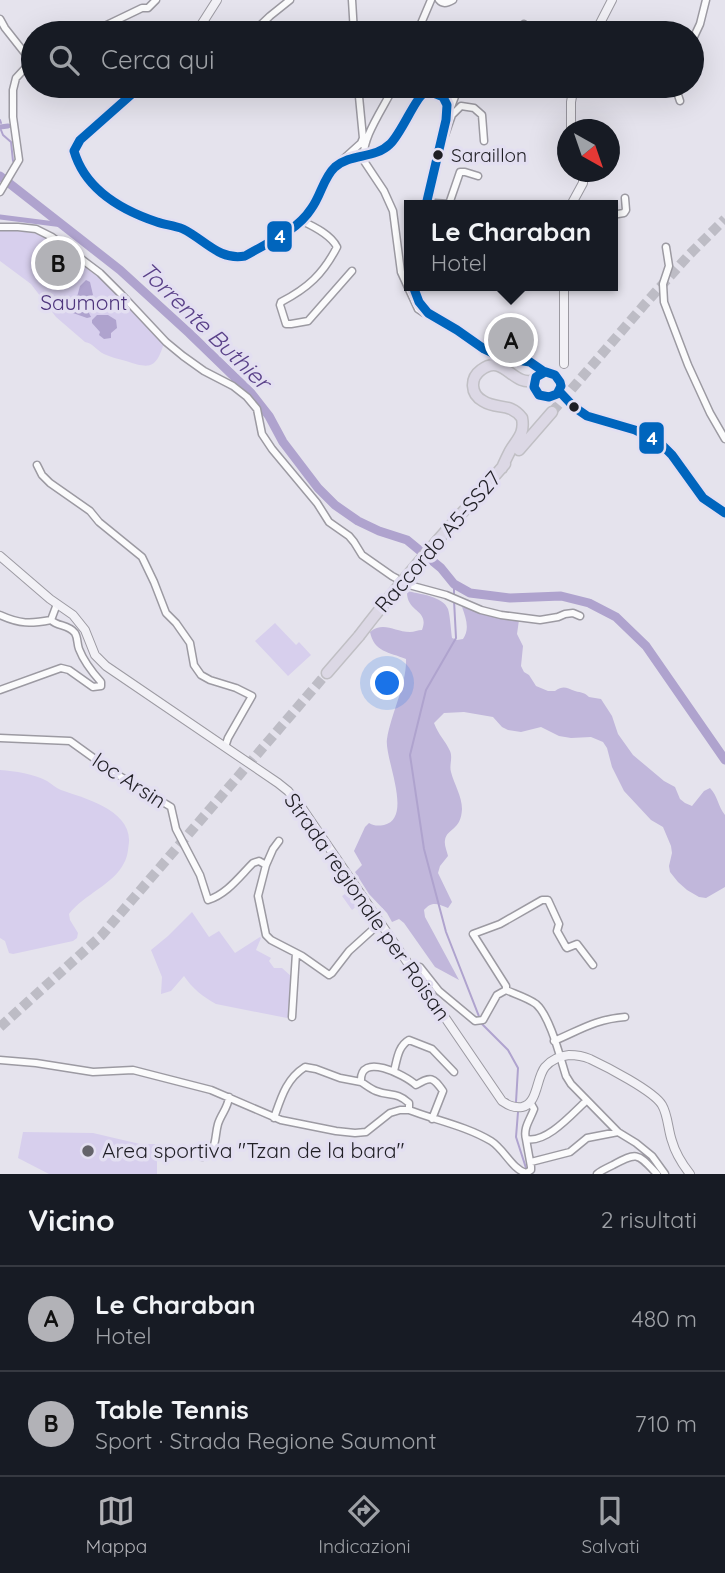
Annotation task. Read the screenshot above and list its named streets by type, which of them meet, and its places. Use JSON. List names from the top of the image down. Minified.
{"streets":{"highway":["Raccordo A5-SS27"],"main road":["Strada regionale per Roisan"],"street":["loc Arsin"]},"water":["Torrente Buthier"],"parks":["Saumont"],"places":["Saraillon","Area sportiva \"Tzan de la bara\""],"lines":["transit line 4"],"north":"bottom right","page":{"search":"Cerca qui","popup":["Le Charaban","Hotel"],"pins":["B","A"],"heading":["Vicino","2 risultati"],"list":[{"mark":"A","name":"Le Charaban","note":"Hotel","value":"480 m"},{"mark":"B","name":"Table Tennis","note":"Sport · Strada Regione Saumont","value":"710 m"}],"nav":["Mappa","Indicazioni","Salvati"]}}
